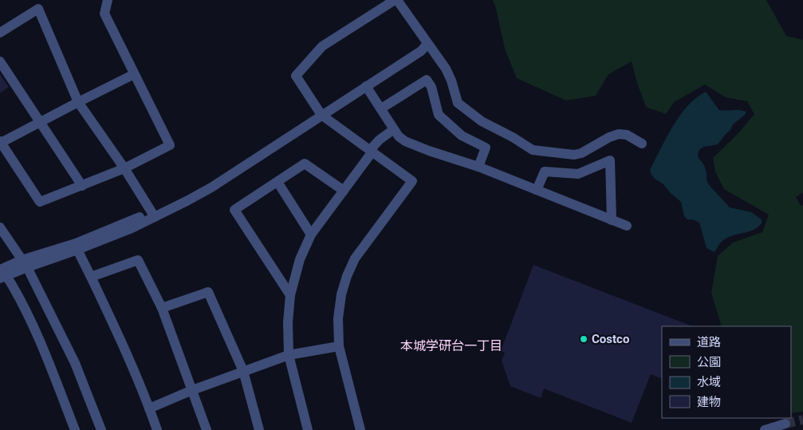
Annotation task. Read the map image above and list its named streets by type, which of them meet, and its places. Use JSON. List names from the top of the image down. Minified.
{"districts":["本城学研台一丁目"],"places":["Costco"],"legend":["道路","公園","水域","建物"]}
